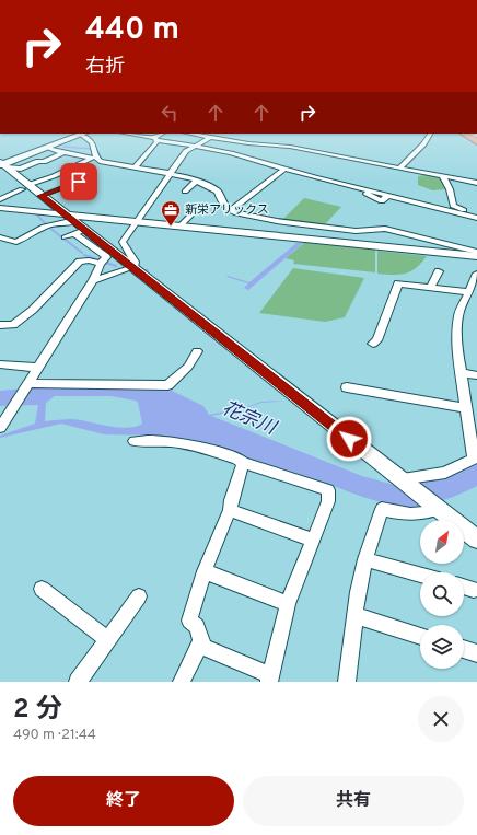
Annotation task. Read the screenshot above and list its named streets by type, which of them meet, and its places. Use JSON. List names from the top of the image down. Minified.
{"water":["花宗川"],"places":{"office":["新栄アリックス"]},"north":"top right","page":{"turn":["440 m","右折"],"heading":["2 分","490 m · 21:44"],"buttons":["終了","共有"]}}
